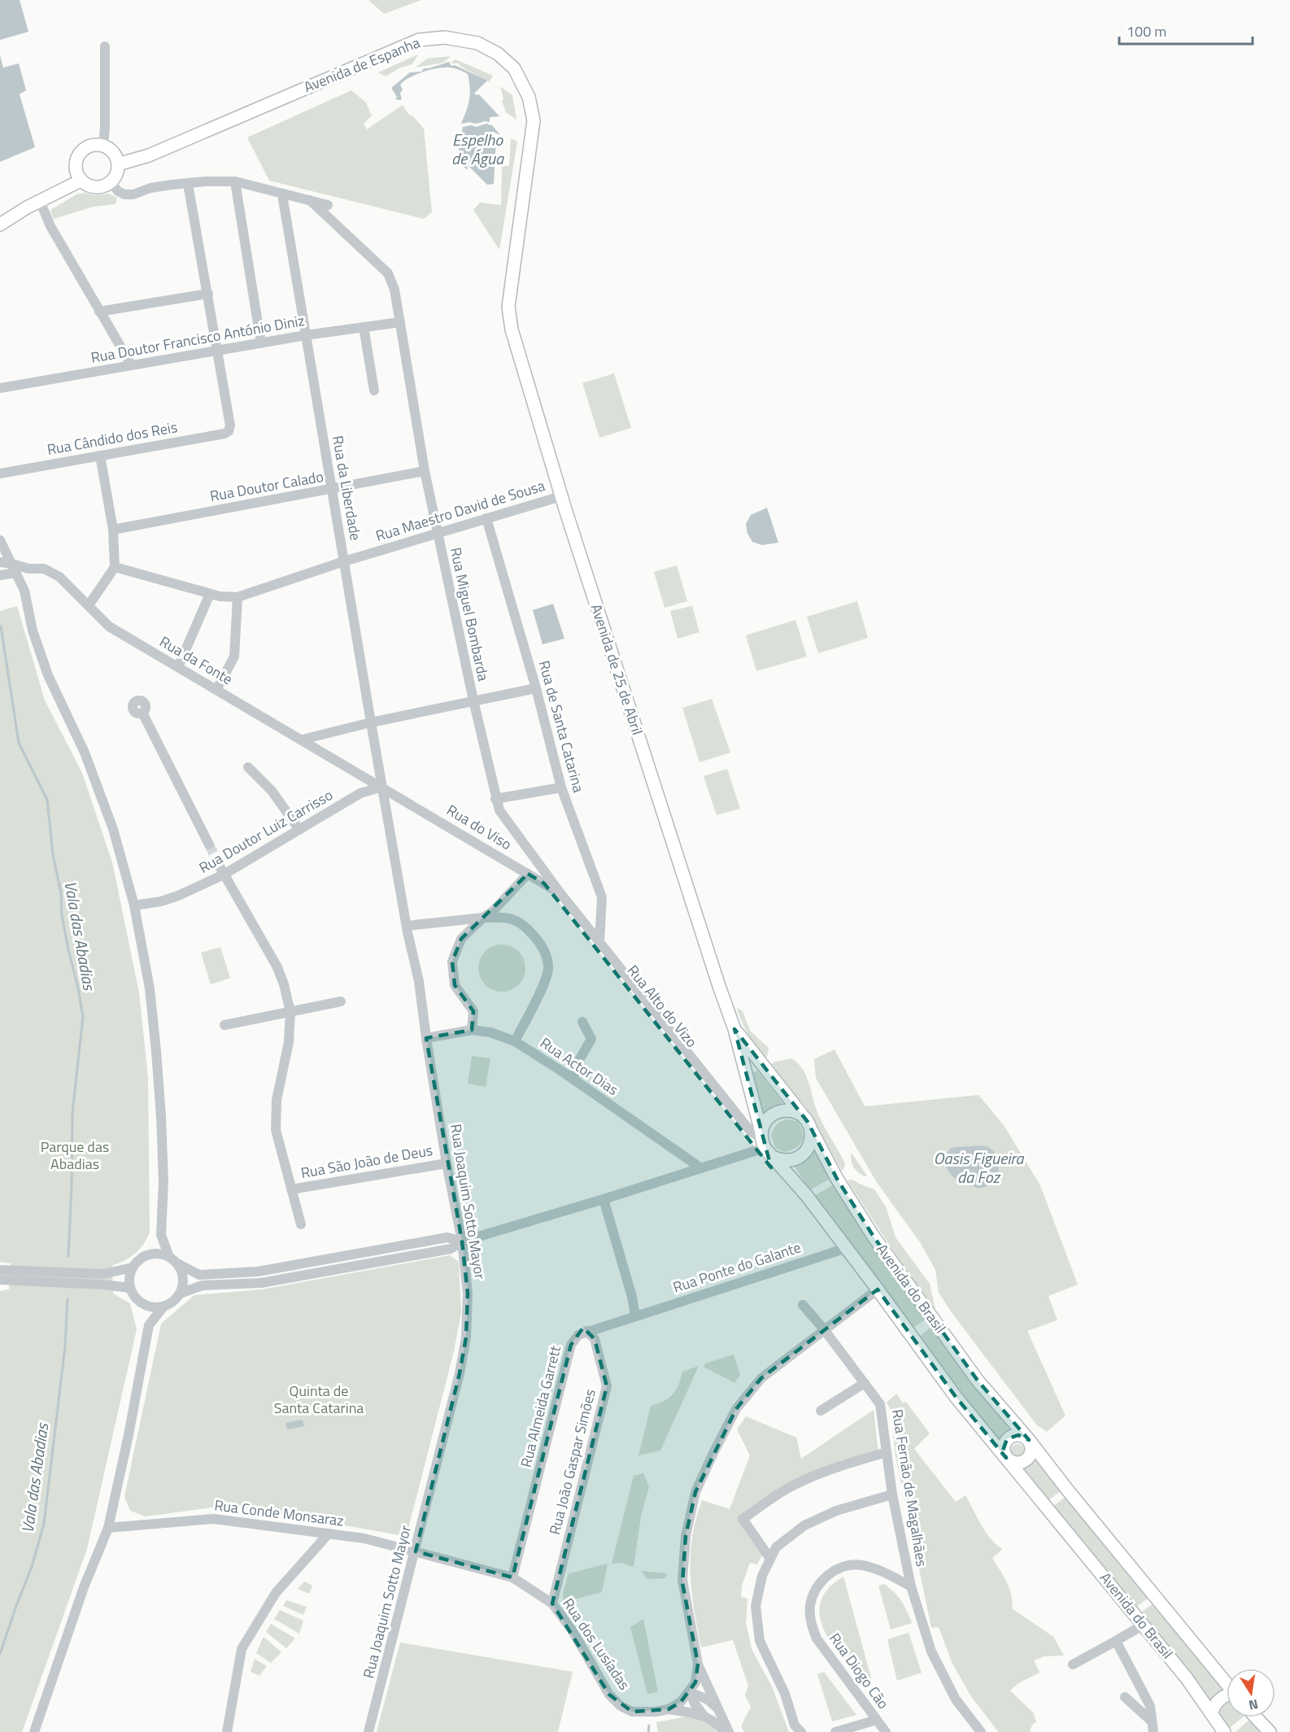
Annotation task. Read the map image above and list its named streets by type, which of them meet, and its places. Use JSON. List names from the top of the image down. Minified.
{"streets":{"main road":["Avenida de Espanha","Avenida de 25 de Abril","Avenida do Brasil"],"street":["Rua Doutor Francisco António Diniz","Rua Cândido dos Reis","Rua Doutor Calado","Rua da Liberdade","Rua Maestro David de Sousa","Rua Miguel Bombarda","Rua da Fonte","Rua de Santa Catarina","Rua do Viso","Rua Doutor Luiz Carrisso","Rua Alto do Vizo","Rua Actor Dias","Rua São João de Deus","Rua Joaquim Sotto Mayor","Rua Ponte do Galante","Rua Almeida Garrett","Rua João Gaspar Simões","Rua Fernão de Magalhães","Rua Conde Monsaraz","Rua dos Lusíadas","Rua Diogo Cão"]},"crossings":[["Avenida de Espanha","Avenida de 25 de Abril"],["Rua Doutor Francisco António Diniz","Rua Cândido dos Reis"],["Rua Doutor Francisco António Diniz","Rua da Liberdade"],["Rua Doutor Francisco António Diniz","Rua Miguel Bombarda"],["Rua Doutor Calado","Rua da Liberdade"],["Rua Doutor Calado","Rua Miguel Bombarda"],["Rua da Liberdade","Rua Maestro David de Sousa"],["Rua da Liberdade","Rua da Fonte"],["Rua da Liberdade","Rua do Viso"],["Rua da Liberdade","Rua Doutor Luiz Carrisso"],["Rua da Liberdade","Rua Joaquim Sotto Mayor"],["Rua Maestro David de Sousa","Rua Miguel Bombarda"],["Rua Maestro David de Sousa","Avenida de 25 de Abril"],["Rua Maestro David de Sousa","Rua de Santa Catarina"],["Rua Miguel Bombarda","Rua de Santa Catarina"],["Rua Miguel Bombarda","Rua do Viso"],["Rua Miguel Bombarda","Rua Alto do Vizo"],["Rua Miguel Bombarda","Avenida do Brasil"],["Rua da Fonte","Rua do Viso"],["Rua da Fonte","Rua Doutor Luiz Carrisso"],["Rua da Fonte","Rua Joaquim Sotto Mayor"],["Avenida de 25 de Abril","Avenida do Brasil"],["Rua do Viso","Rua Doutor Luiz Carrisso"],["Rua do Viso","Rua Alto do Vizo"],["Rua do Viso","Rua Joaquim Sotto Mayor"],["Rua Doutor Luiz Carrisso","Rua Joaquim Sotto Mayor"],["Rua Alto do Vizo","Avenida do Brasil"],["Rua Actor Dias","Rua Joaquim Sotto Mayor"],["Rua São João de Deus","Rua Joaquim Sotto Mayor"],["Rua Joaquim Sotto Mayor","Rua Conde Monsaraz"],["Rua Joaquim Sotto Mayor","Rua dos Lusíadas"],["Rua Ponte do Galante","Avenida do Brasil"],["Rua Ponte do Galante","Rua Almeida Garrett"],["Rua Almeida Garrett","Rua João Gaspar Simões"],["Rua Almeida Garrett","Rua dos Lusíadas"],["Rua João Gaspar Simões","Rua dos Lusíadas"],["Rua Fernão de Magalhães","Rua Diogo Cão"],["Rua Conde Monsaraz","Rua dos Lusíadas"]],"water":["Espelho de Água","Vala das Abadias","Oasis Figueira da Foz"],"parks":["Parque das Abadias","Quinta de Santa Catarina"],"scale_bar":"100 m","north":"bottom"}
